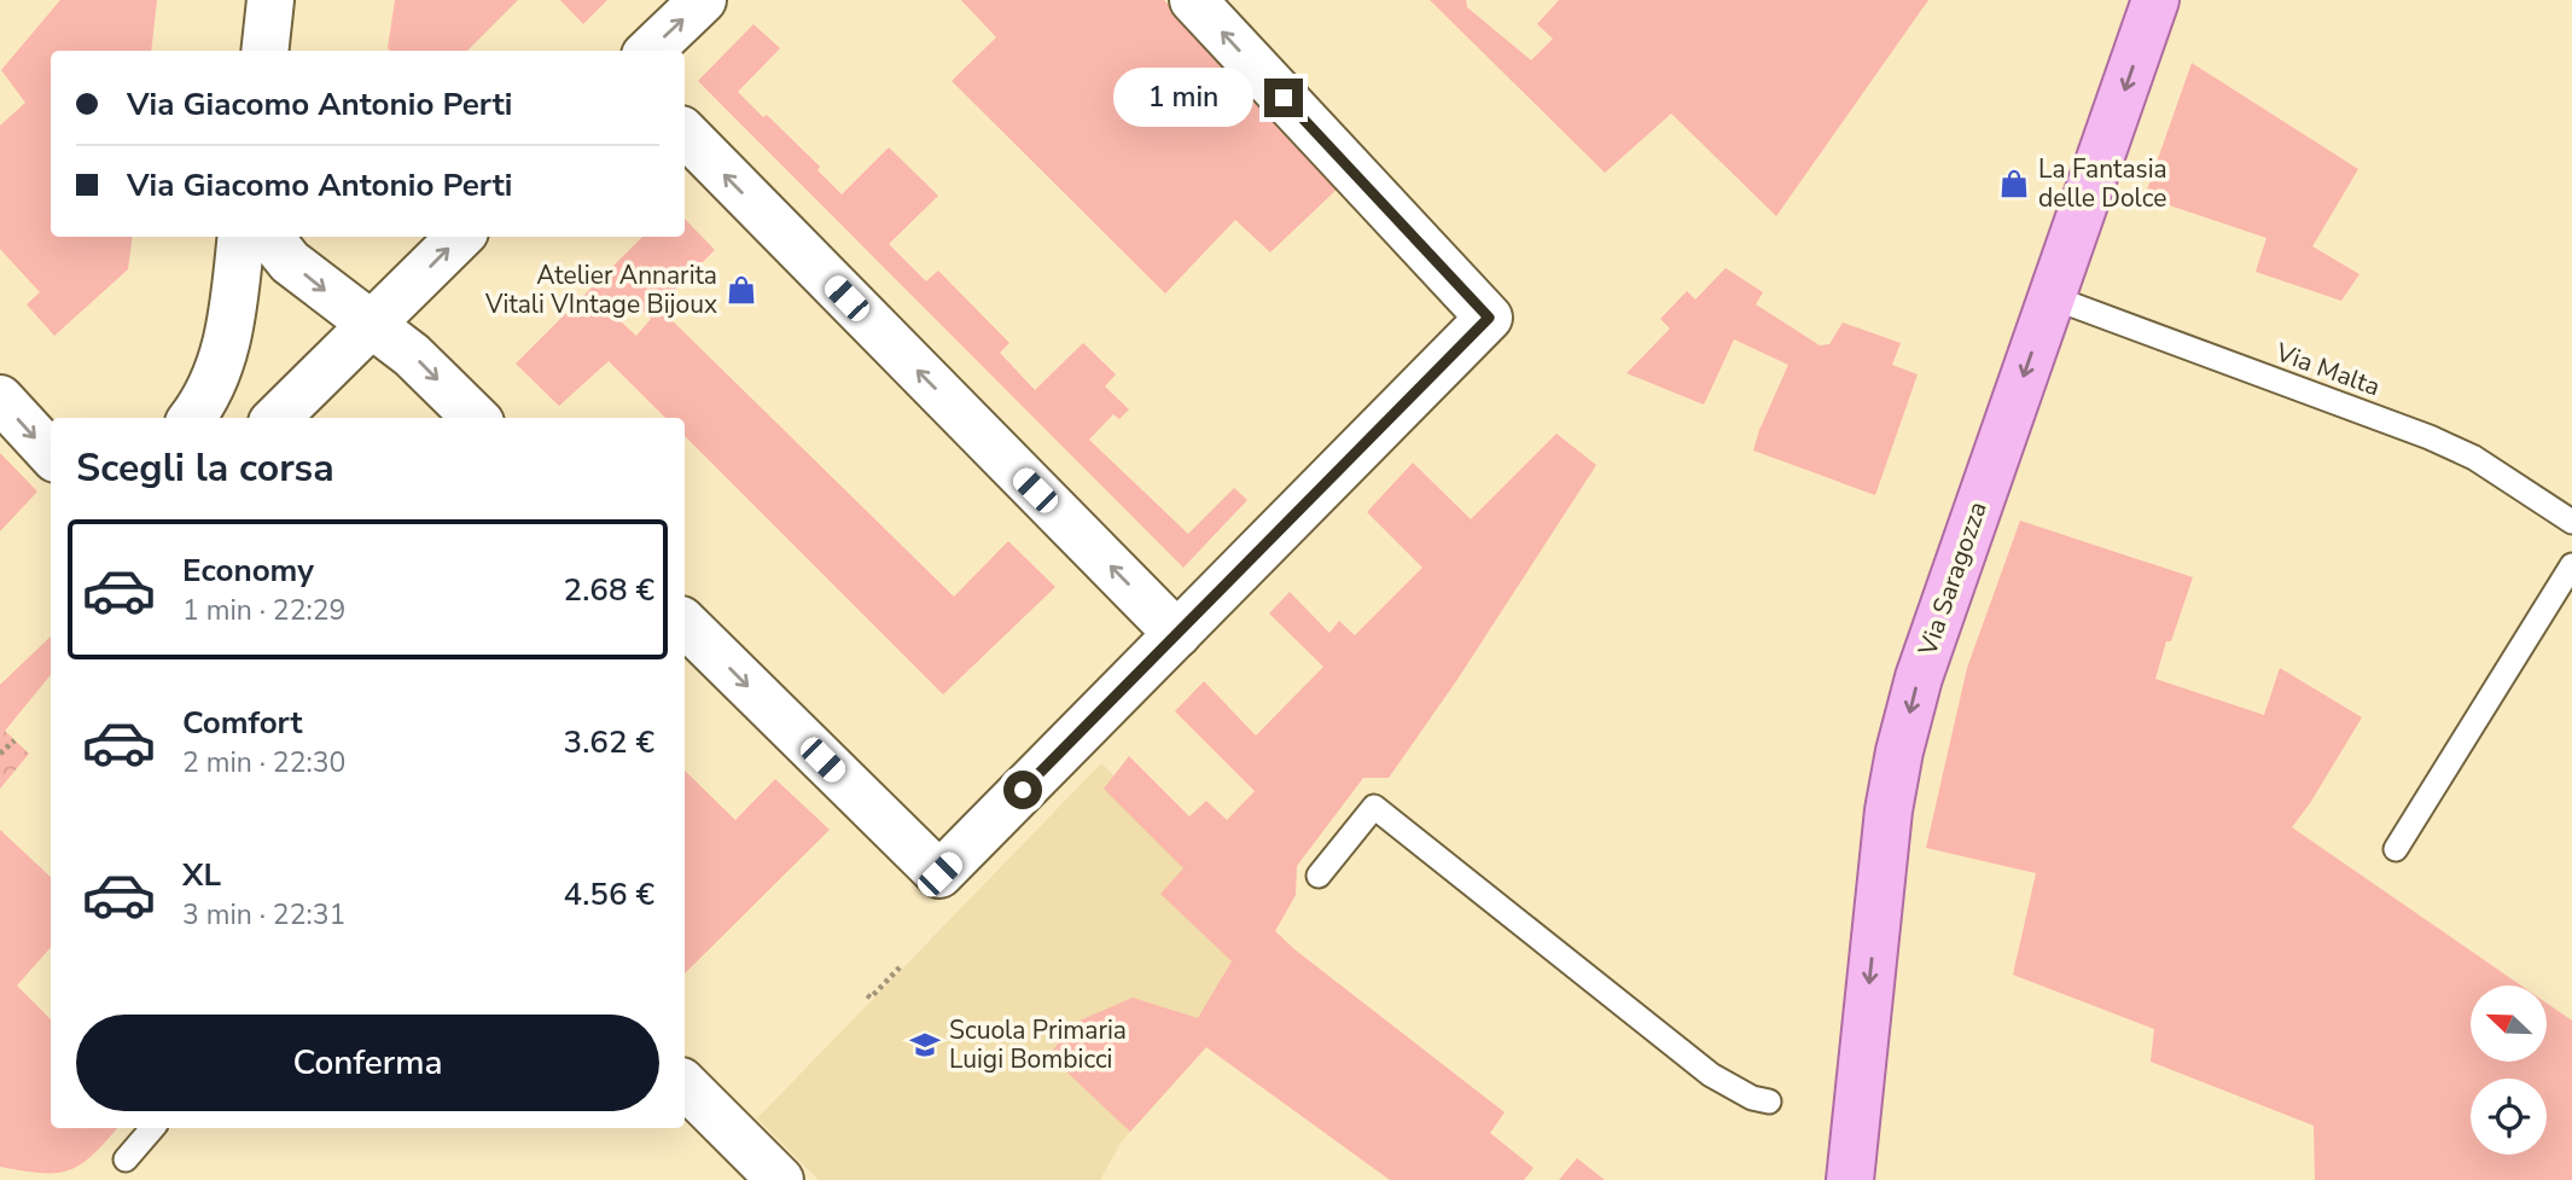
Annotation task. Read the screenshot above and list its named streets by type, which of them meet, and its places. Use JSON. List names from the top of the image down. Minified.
{"streets":{"main road":["Via Saragozza"],"lane":["Via Malta"]},"crossings":[["Via Malta","Via Saragozza"]],"one_way":["Via Saragozza"],"places":{"shop":["La Fantasia delle Dolce","Atelier Annarita Vitali VIntage Bijoux"],"school or university":["Scuola Primaria Luigi Bombicci"]},"north":"top left","page":{"banner":["Via Giacomo Antonio Perti","Via Giacomo Antonio Perti"],"bubble":"1 min","heading":"Scegli la corsa","list":[{"name":"Economy","note":"1 min · 22:29","value":"2.68 €"},{"name":"Comfort","note":"2 min · 22:30","value":"3.62 €"},{"name":"XL","note":"3 min · 22:31","value":"4.56 €"}],"buttons":"Conferma"}}
